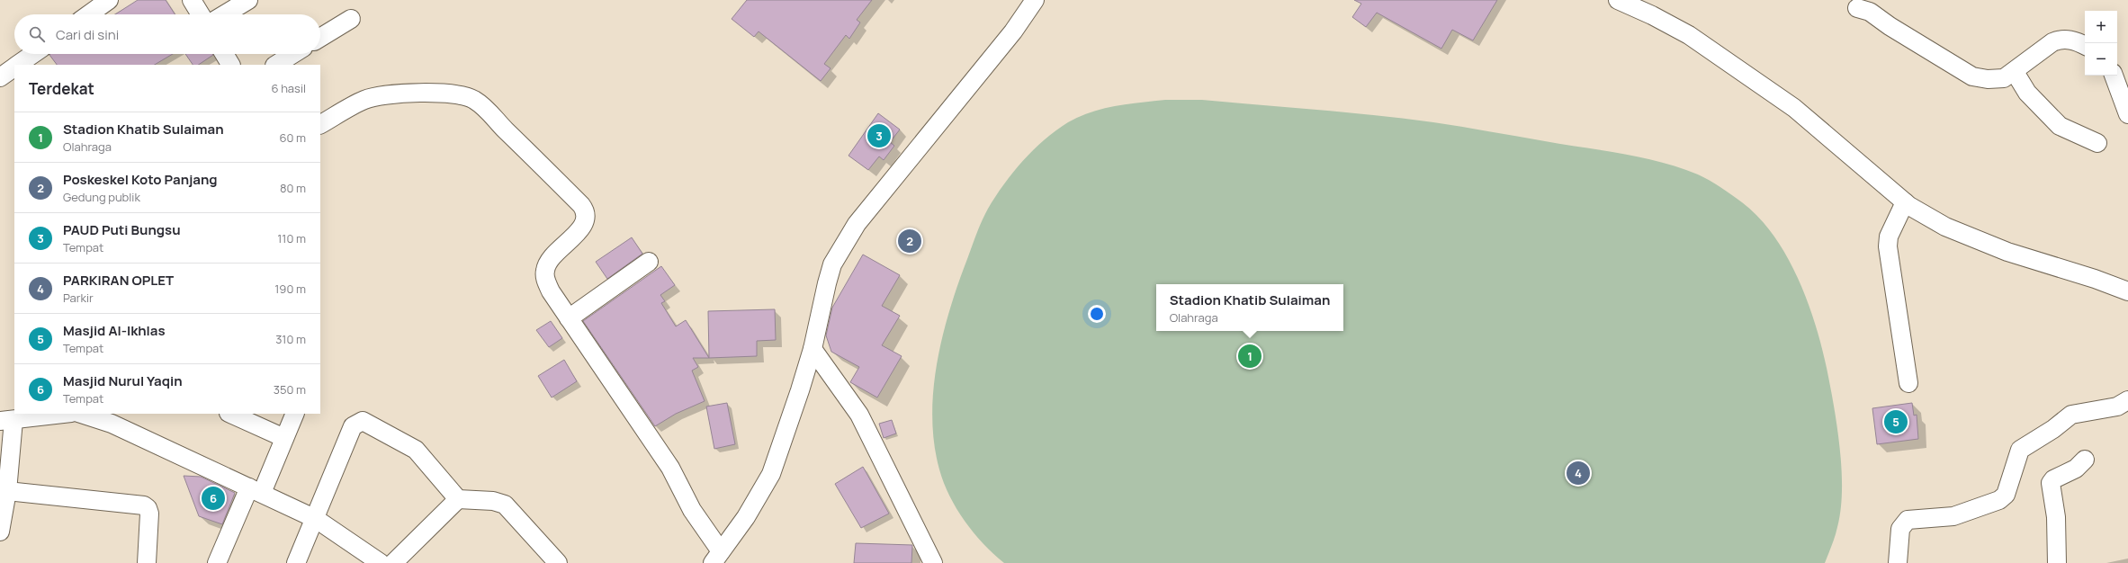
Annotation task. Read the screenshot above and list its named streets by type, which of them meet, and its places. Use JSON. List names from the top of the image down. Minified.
{"page":{"map_buttons":["+","−"],"search":"Cari di sini","heading":["Terdekat","6 hasil"],"list":[{"mark":"1","name":"Stadion Khatib Sulaiman","note":"Olahraga","value":"60 m"},{"mark":"2","name":"Poskeskel Koto Panjang","note":"Gedung publik","value":"80 m"},{"mark":"3","name":"PAUD Puti Bungsu","note":"Tempat","value":"110 m"},{"mark":"4","name":"PARKIRAN OPLET","note":"Parkir","value":"190 m"},{"mark":"5","name":"Masjid Al-Ikhlas","note":"Tempat","value":"310 m"},{"mark":"6","name":"Masjid Nurul Yaqin","note":"Tempat","value":"350 m"}],"pins":["3","2","1","5","4","6"],"popup":["Stadion Khatib Sulaiman","Olahraga"]}}
